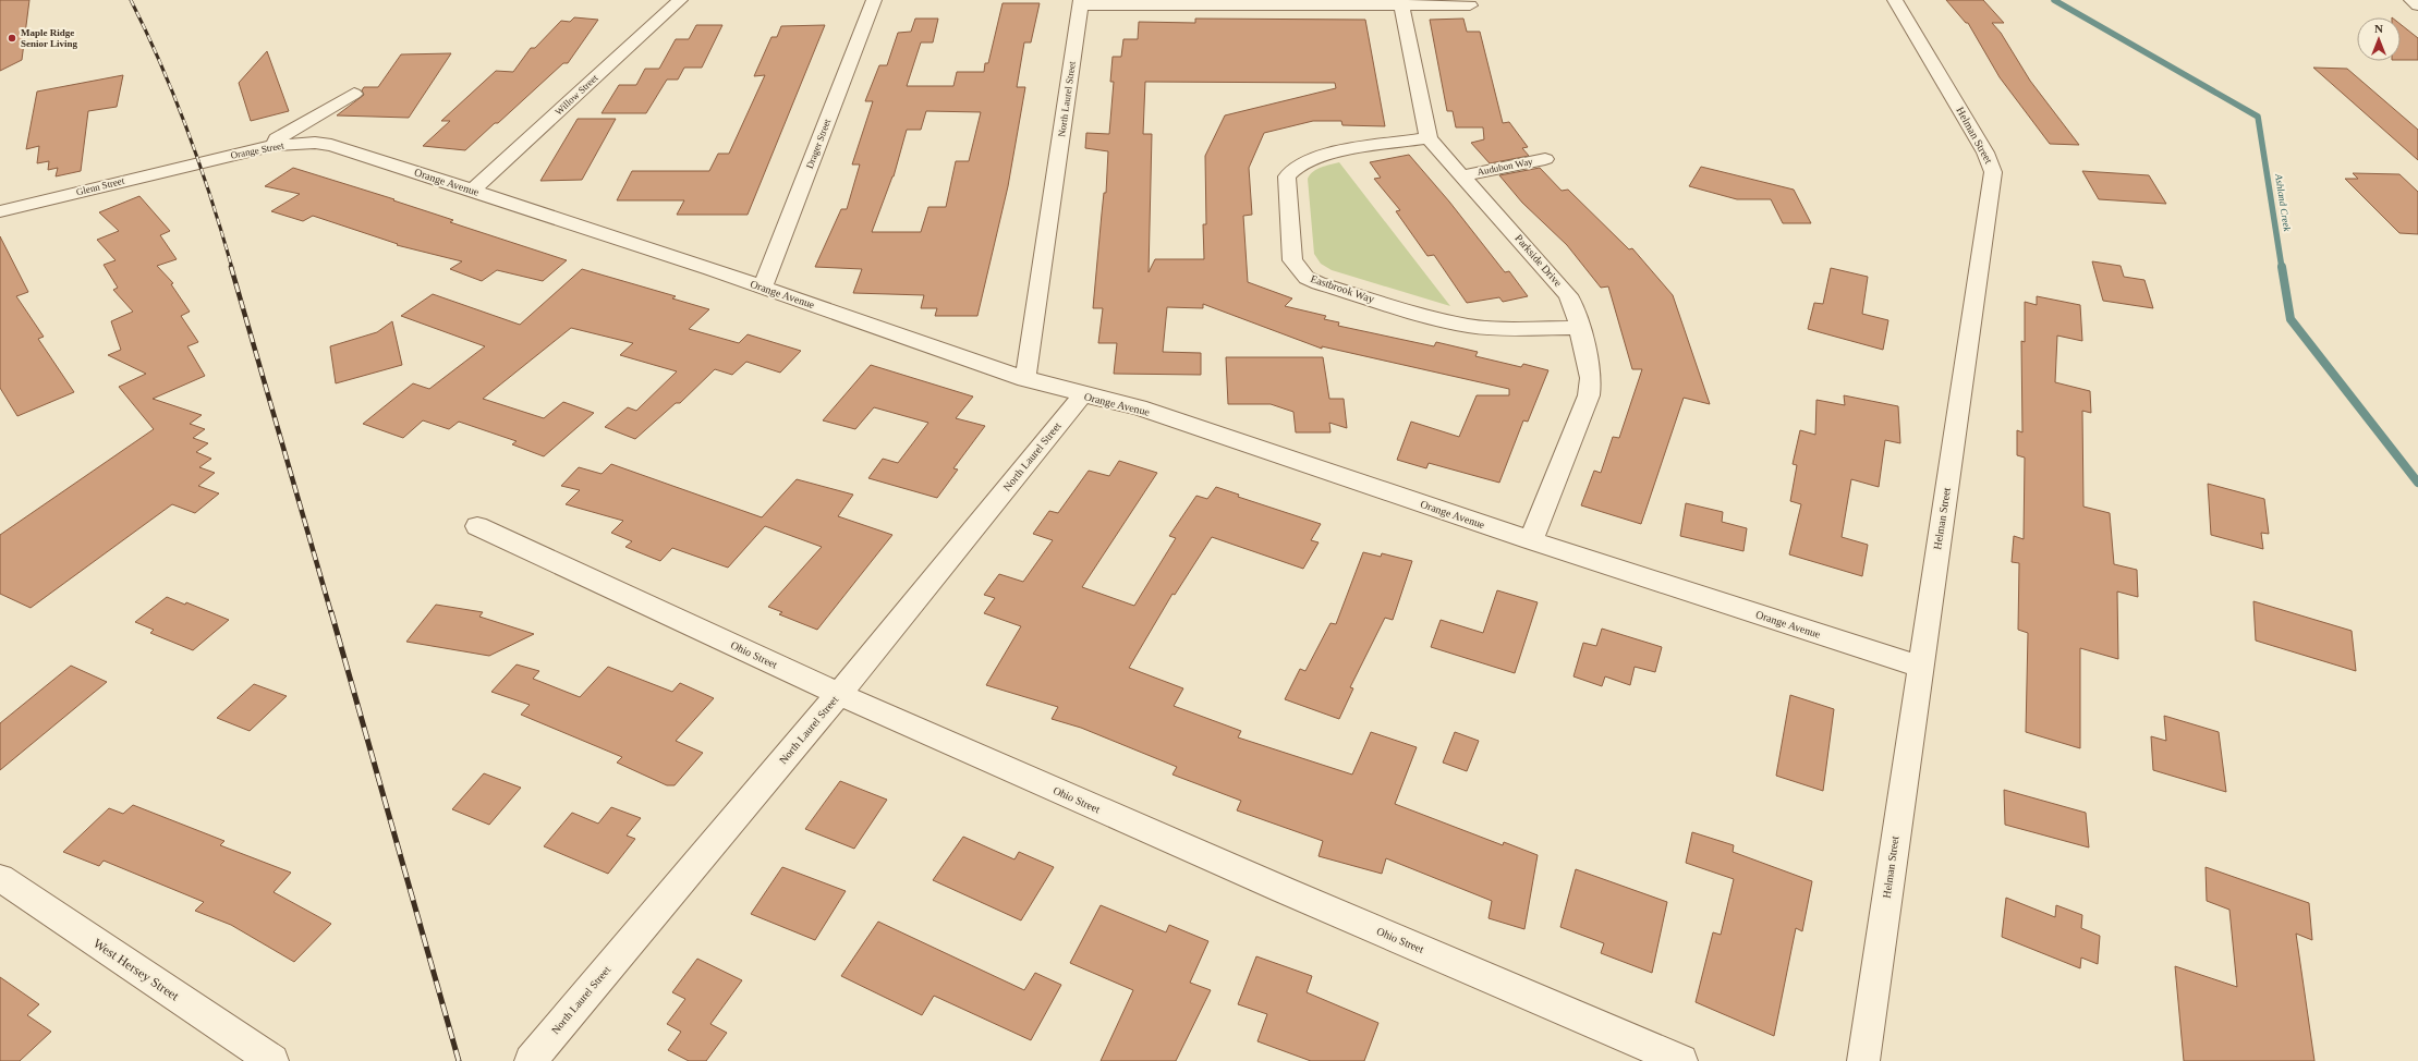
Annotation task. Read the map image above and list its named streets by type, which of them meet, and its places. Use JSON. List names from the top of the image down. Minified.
{"streets":{"street":["Willow Street","North Laurel Street","Helman Street","Drager Street","Orange Street","Audubon Way","Orange Avenue","Glenn Street","Parkside Drive","Eastbrook Way","Ohio Street","West Hersey Street"]},"crossings":[["Willow Street","Orange Avenue"],["North Laurel Street","Orange Avenue"],["North Laurel Street","Ohio Street"],["Helman Street","Orange Avenue"],["Drager Street","Orange Avenue"],["Orange Street","Orange Avenue"],["Orange Street","Glenn Street"],["Audubon Way","Parkside Drive"],["Orange Avenue","Parkside Drive"],["Parkside Drive","Eastbrook Way"]],"water":["Ashland Creek"],"places":["Maple Ridge Senior Living"],"north":"top"}
